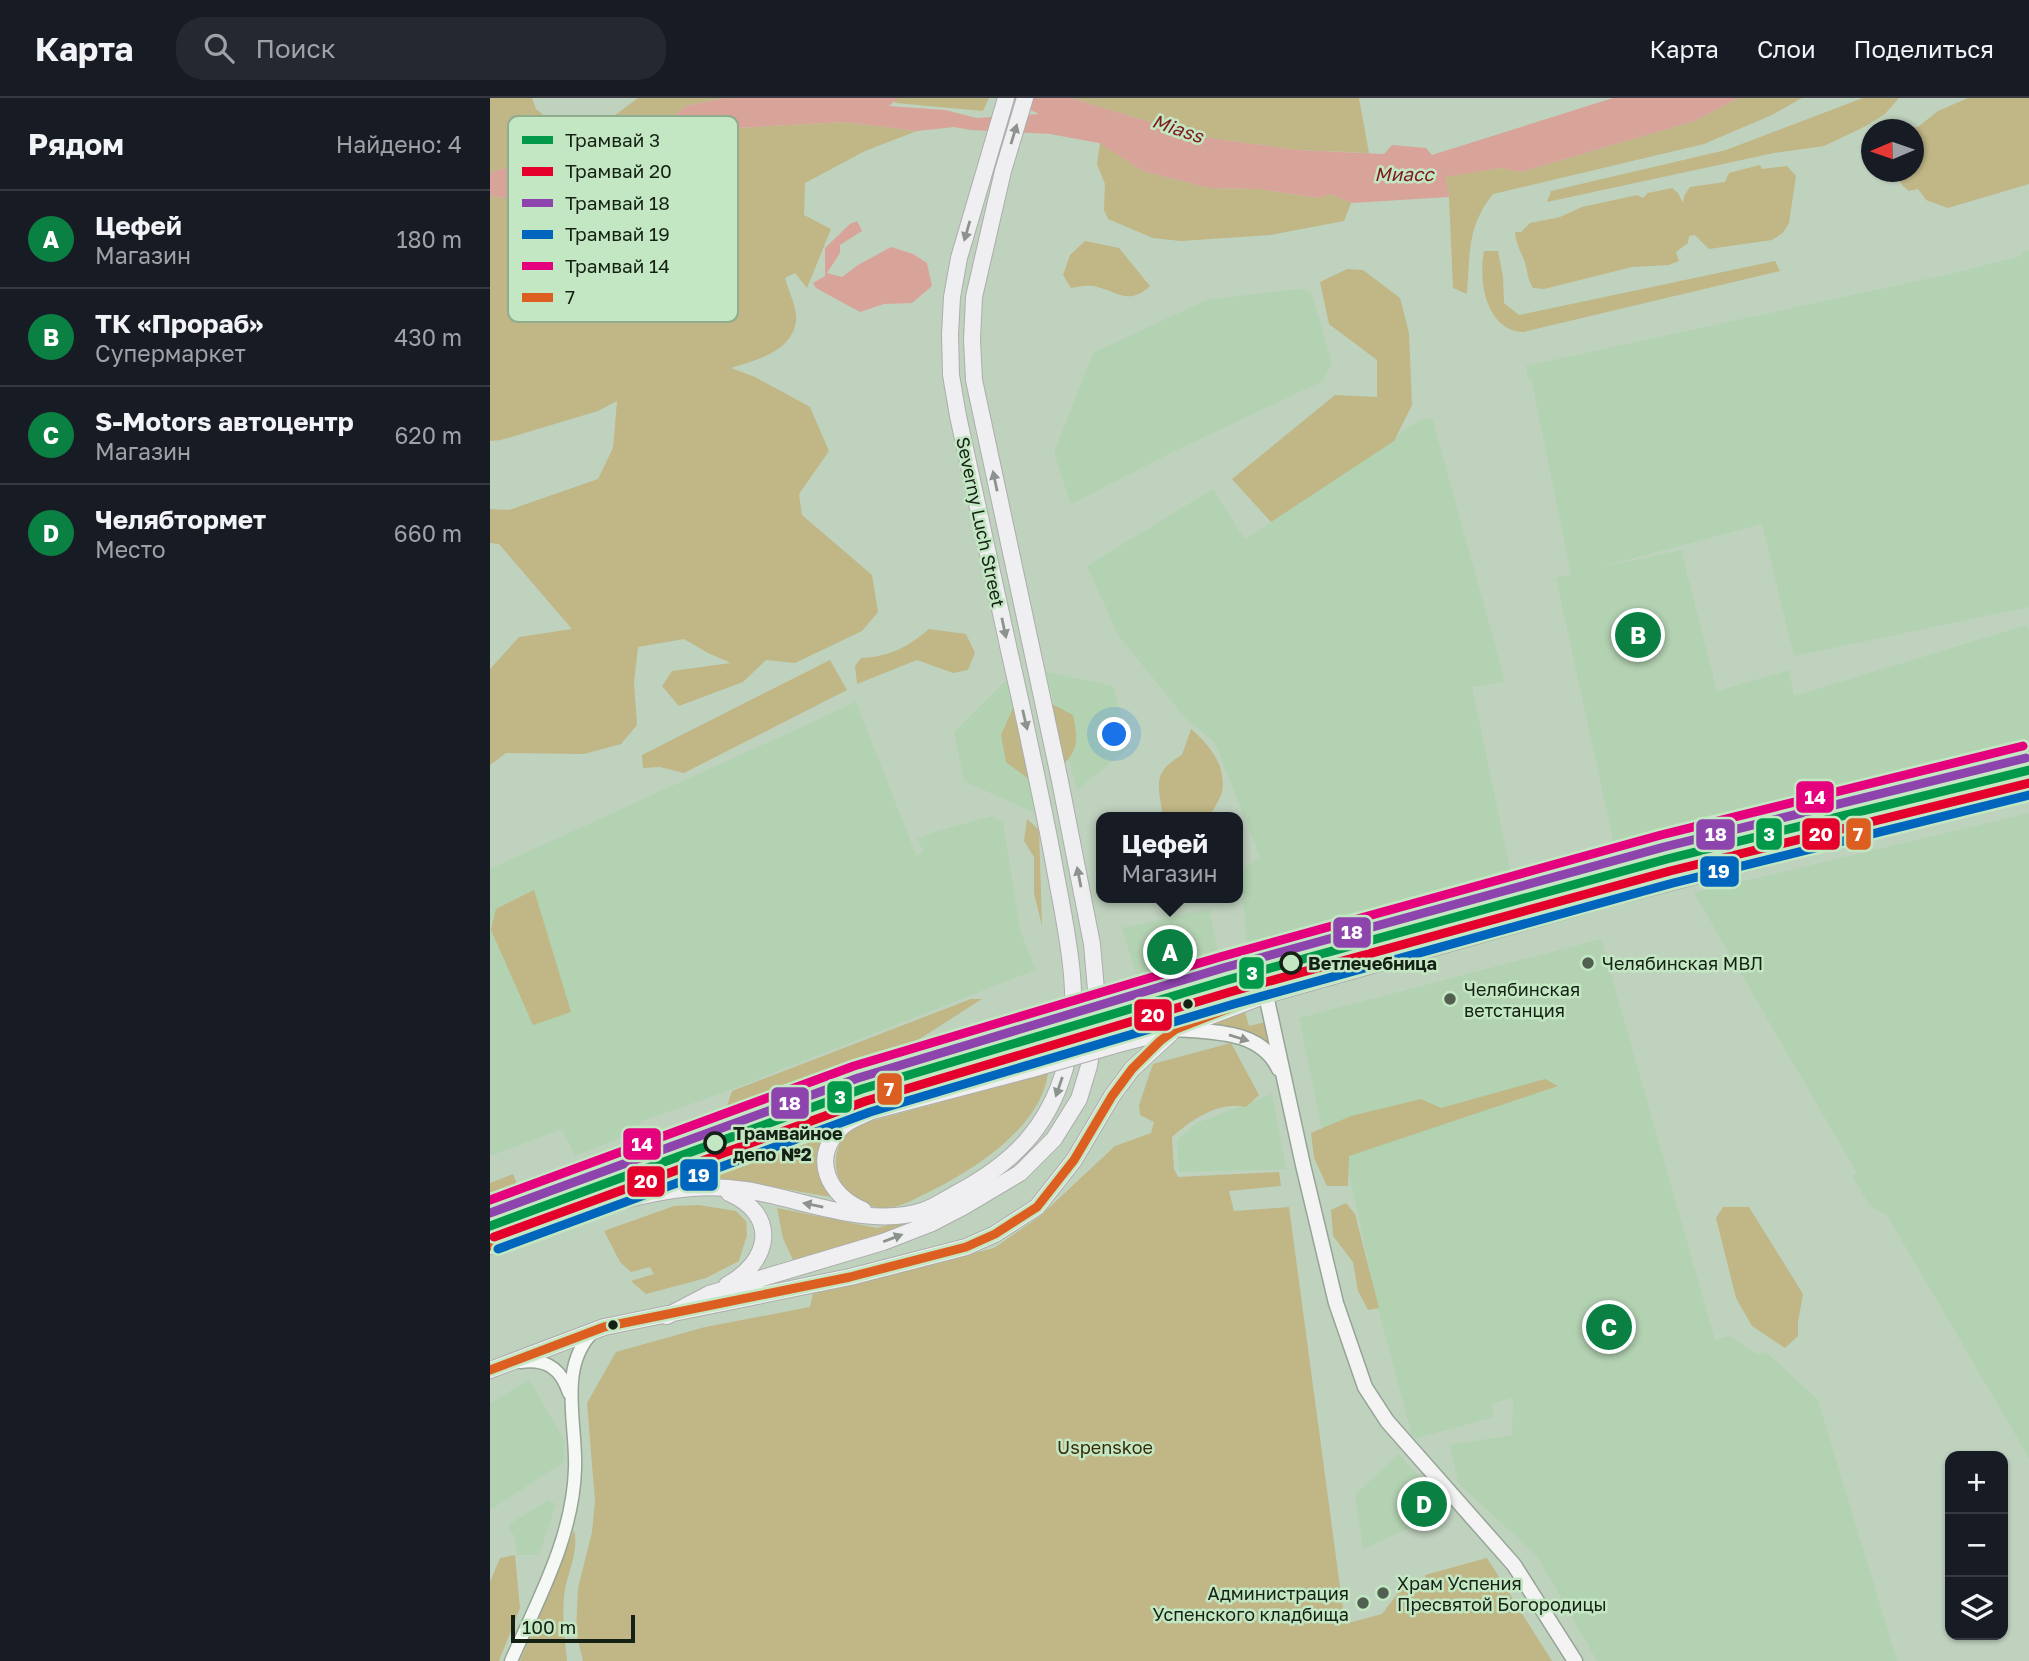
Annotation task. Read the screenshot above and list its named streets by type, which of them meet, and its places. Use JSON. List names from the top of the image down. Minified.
{"streets":{"main road":["Severny Luch Street"]},"water":["Miass","Миасс"],"parks":["Uspenskoe"],"places":["Ветлечебница","Челябинская МВЛ","Челябинская ветстанция","Трамвайное депо №2","Храм Успения Пресвятой Богородицы","Администрация Успенского кладбища"],"lines":["tram line 14","tram line 18","tram line 3","tram line 20","transit line 7","tram line 19"],"legend":["Трамвай 3","Трамвай 20","Трамвай 18","Трамвай 19","Трамвай 14","7"],"scale_bar":"100 m","north":"left","page":{"header":"Карта","search":"Поиск","nav":["Карта","Слои","Поделиться"],"heading":["Рядом","Найдено: 4"],"list":[{"mark":"A","name":"Цефей","note":"Магазин","value":"180 m"},{"mark":"B","name":"ТК «Прораб»","note":"Супермаркет","value":"430 m"},{"mark":"C","name":"S-Motors автоцентр","note":"Магазин","value":"620 m"},{"mark":"D","name":"Челябтормет","note":"Место","value":"660 m"}],"pins":["B","A","C","D"],"popup":["Цефей","Магазин"],"map_buttons":["+","−"],"scale":"100 m"}}
